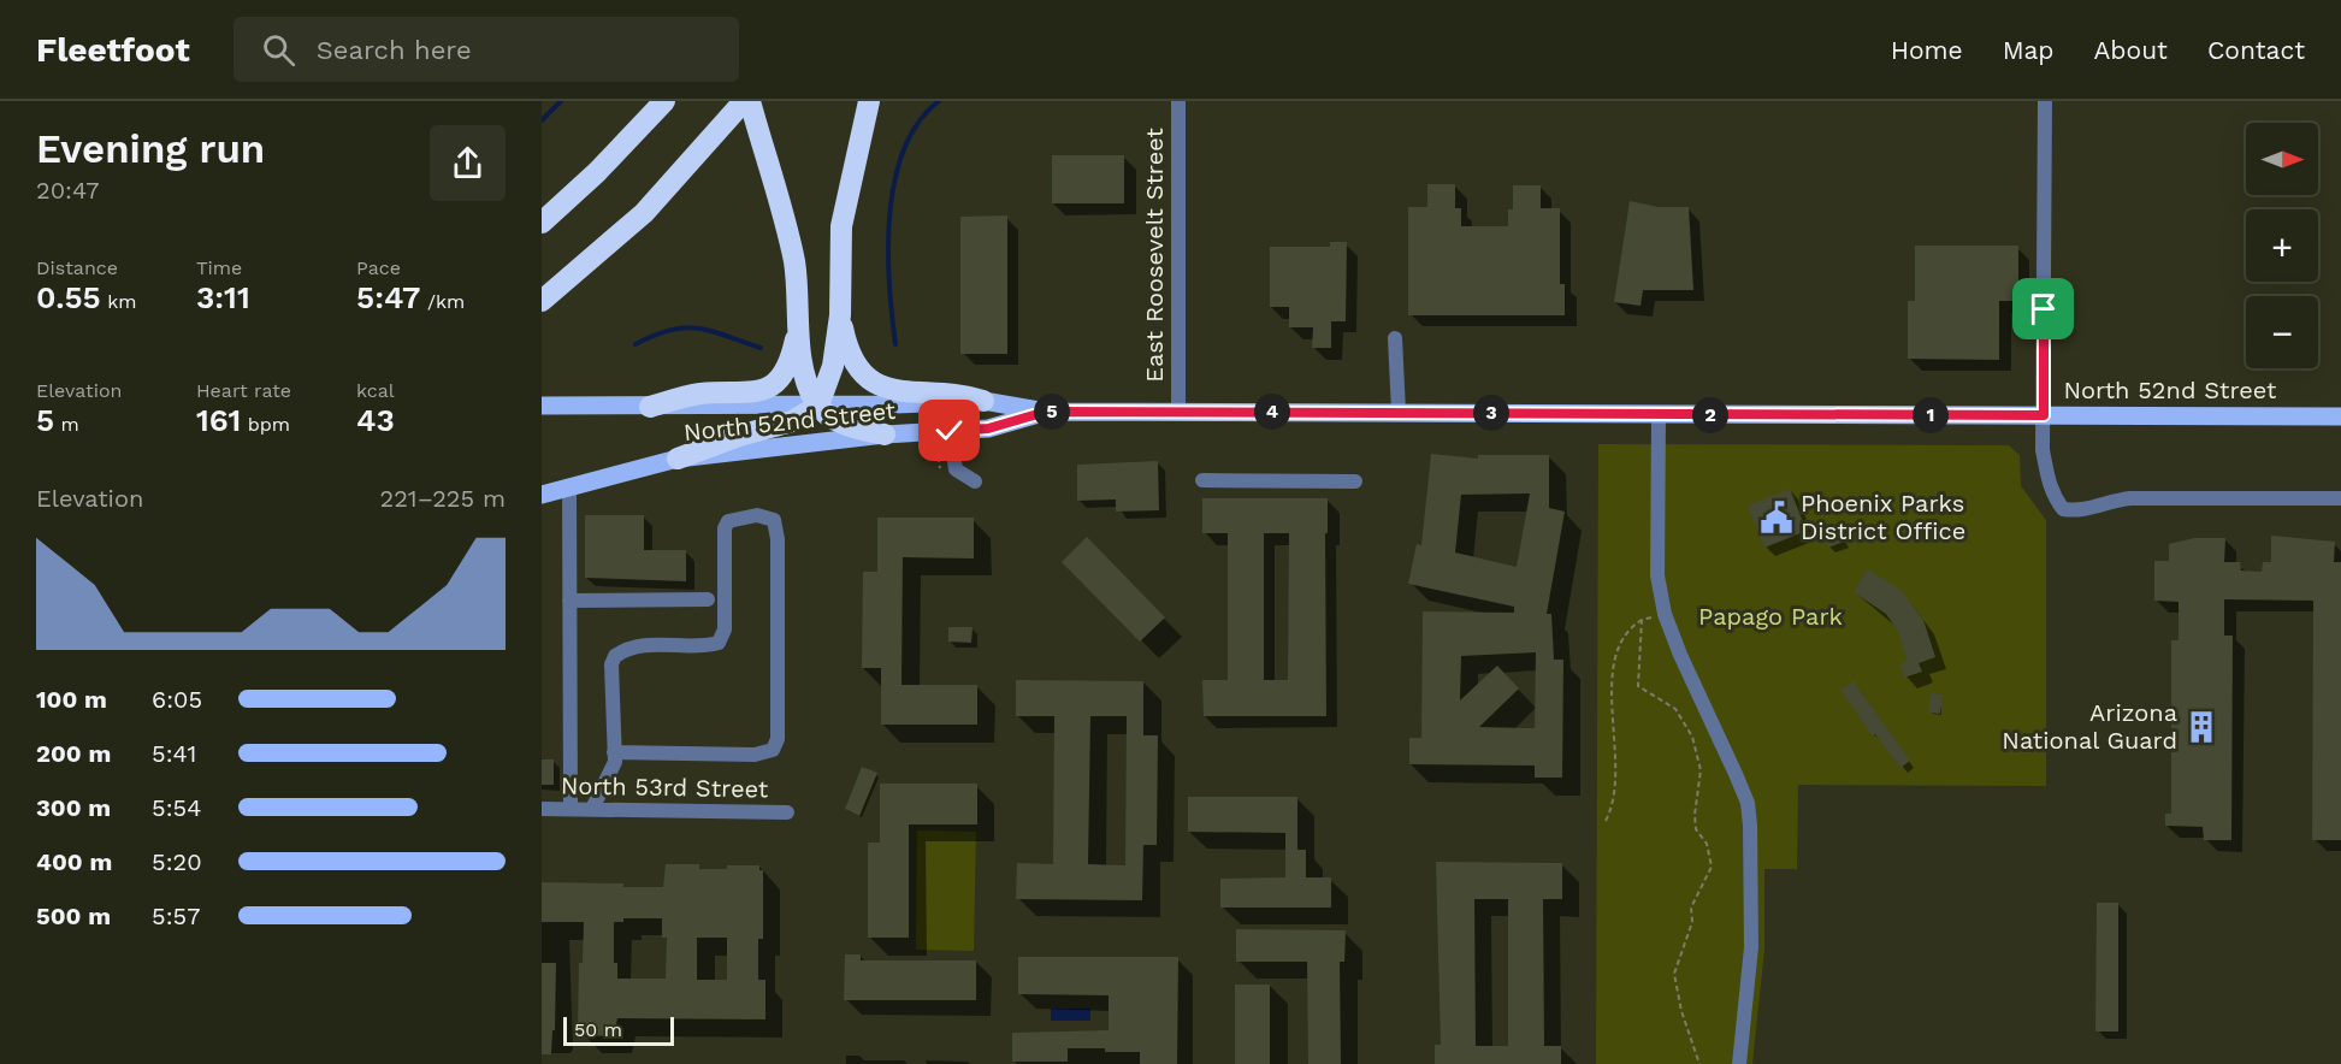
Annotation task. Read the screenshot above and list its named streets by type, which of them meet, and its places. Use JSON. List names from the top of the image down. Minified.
{"streets":{"main road":["North 52nd Street"],"street":["East Roosevelt Street","North 53rd Street"]},"crossings":[["East Roosevelt Street","North 52nd Street"]],"parks":["Papago Park"],"places":{"public building":["Phoenix Parks District Office"],"building":["Arizona National Guard"]},"scale_bar":"50 m","north":"right","page":{"header":"Fleetfoot","search":"Search here","nav":["Home","Map","About","Contact"],"heading":["Evening run","20:47"],"map_buttons":["+","−"],"stats":[["Distance","0.55 km"],["Time","3:11"],["Pace","5:47 /km"],["Elevation","5 m"],["Heart rate","161 bpm"],["kcal","43"]],"pins":["4","5","3","1","2"],"chart":["Elevation","221–225 m"],"list":[{"name":"100 m","note":"6:05"},{"name":"200 m","note":"5:41"},{"name":"300 m","note":"5:54"},{"name":"400 m","note":"5:20"},{"name":"500 m","note":"5:57"}],"scale":"50 m"}}
